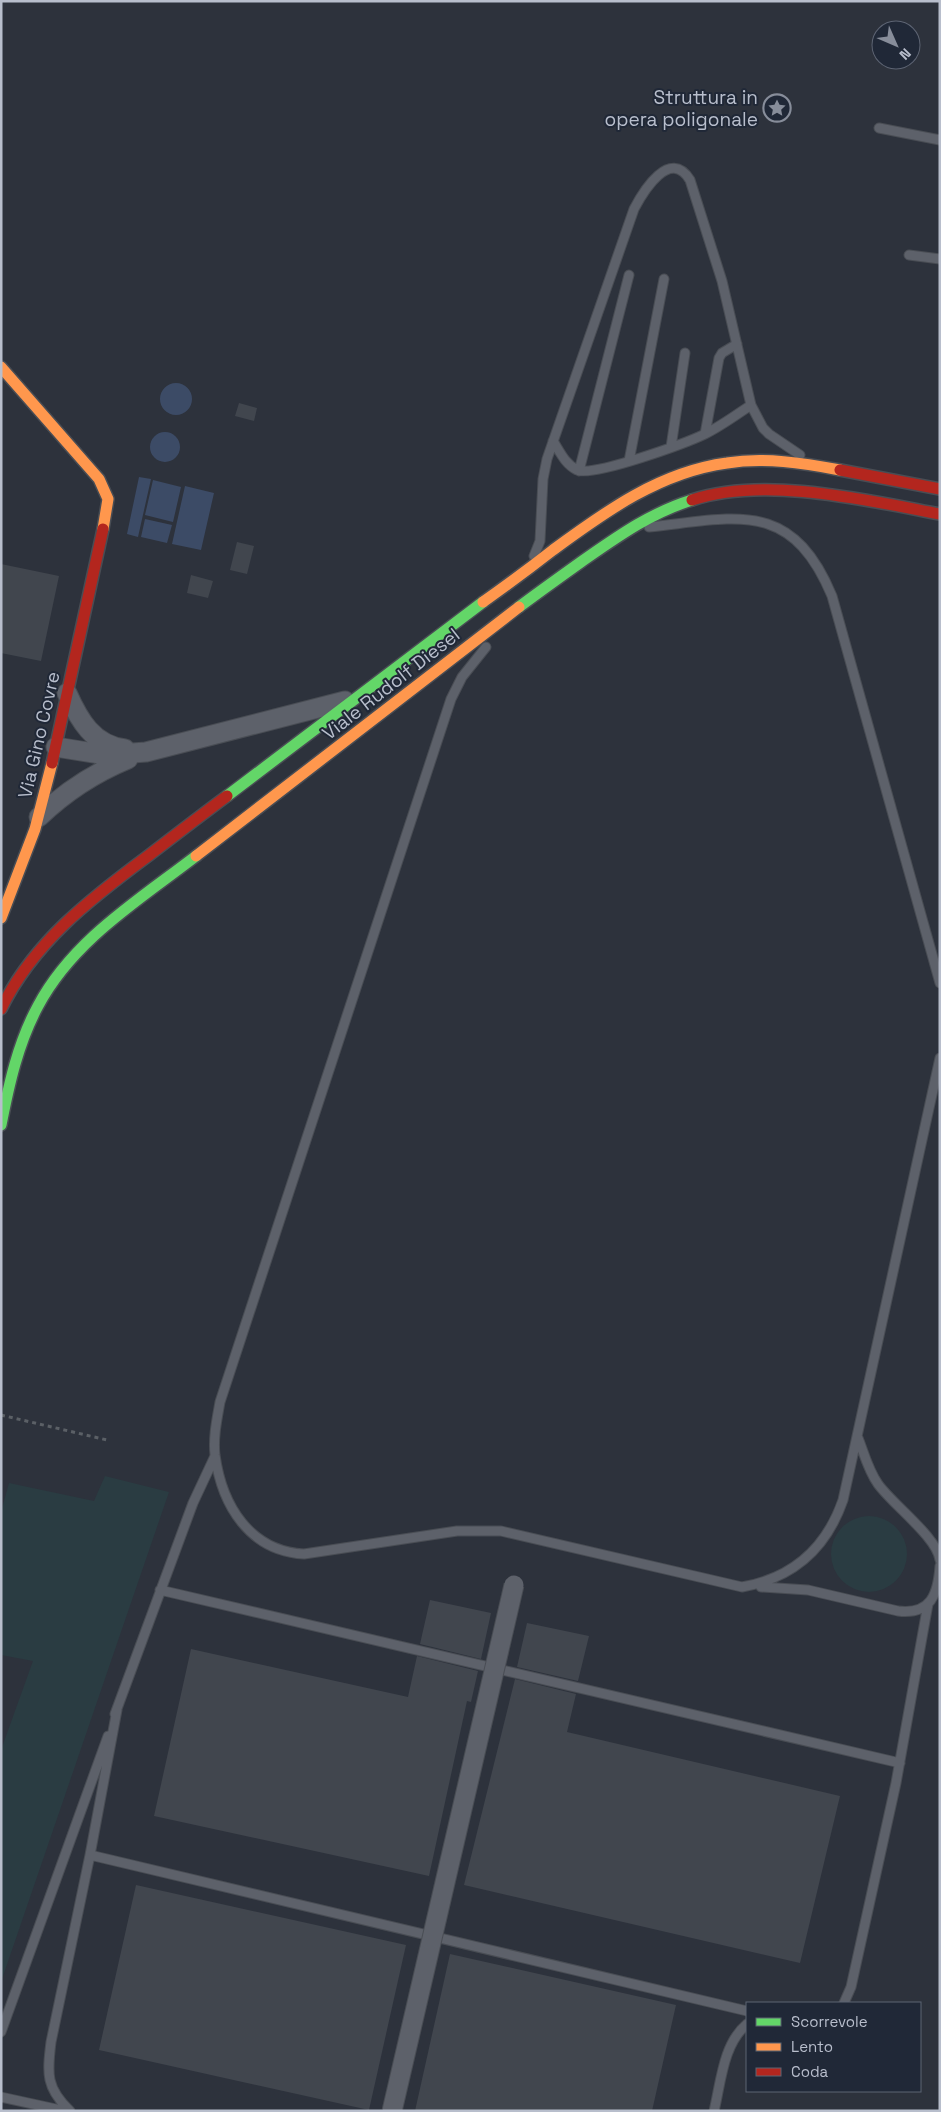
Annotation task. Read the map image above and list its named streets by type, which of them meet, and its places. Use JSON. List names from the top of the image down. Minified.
{"streets":{"street":["Viale Rudolf Diesel","Via Gino Covre"]},"places":{"place":["Struttura in opera poligonale"]},"legend":["Scorrevole","Lento","Coda"],"north":"bottom right"}
